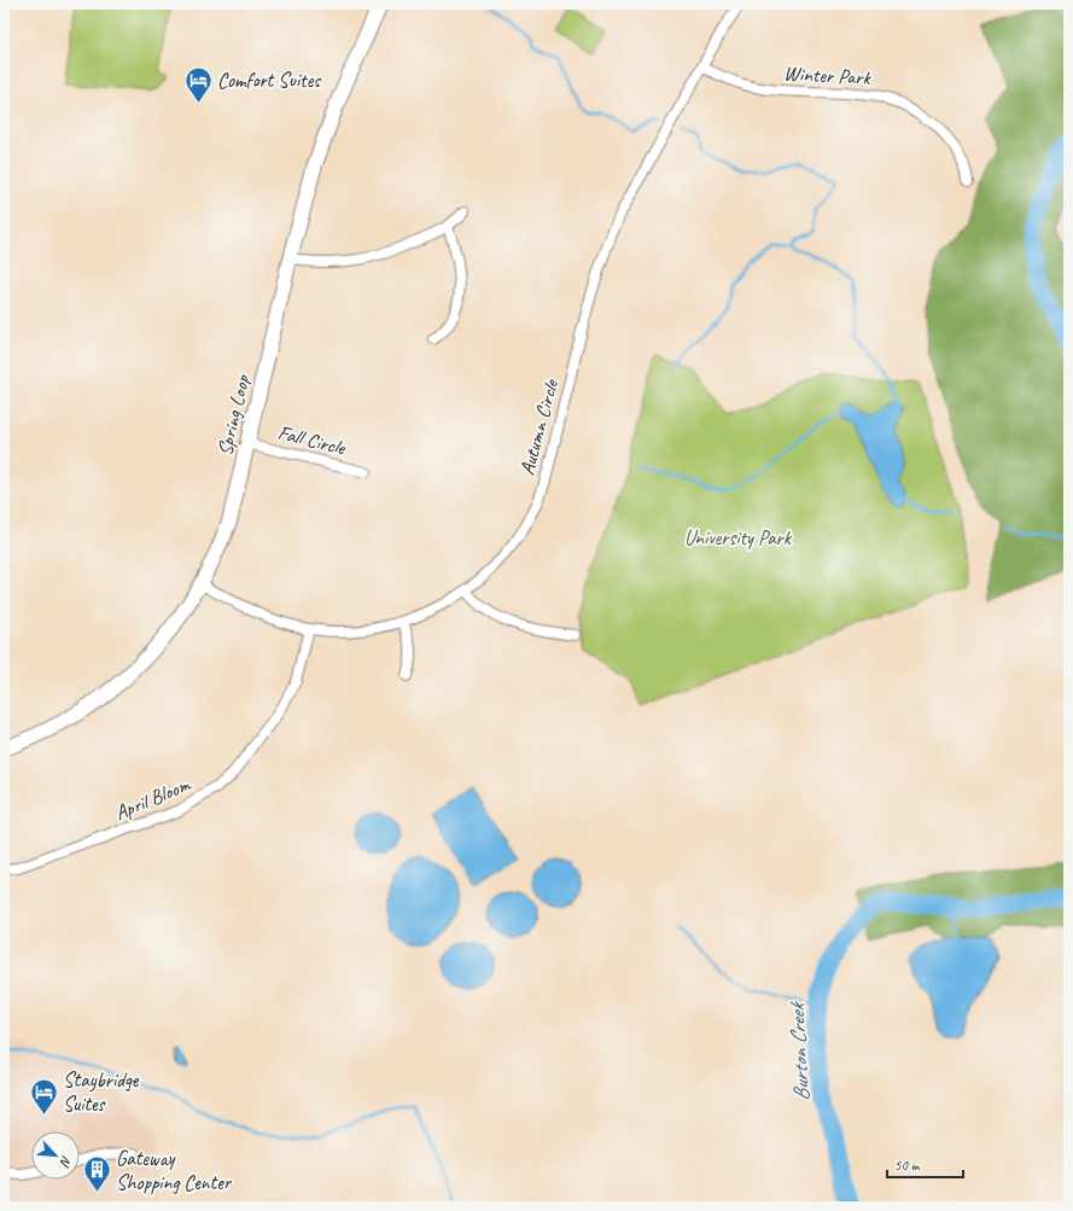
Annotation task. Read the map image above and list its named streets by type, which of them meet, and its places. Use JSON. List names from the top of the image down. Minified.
{"streets":{"street":["Winter Park","Spring Loop","Autumn Circle","Fall Circle","April Bloom"]},"crossings":[["Winter Park","Autumn Circle"],["Spring Loop","Autumn Circle"],["Spring Loop","Fall Circle"],["Autumn Circle","April Bloom"]],"water":["Burton Creek"],"parks":["University Park"],"places":{"hotel":["Comfort Suites","Staybridge Suites"],"building":["Gateway Shopping Center"]},"scale_bar":"50 m","north":"bottom right"}
